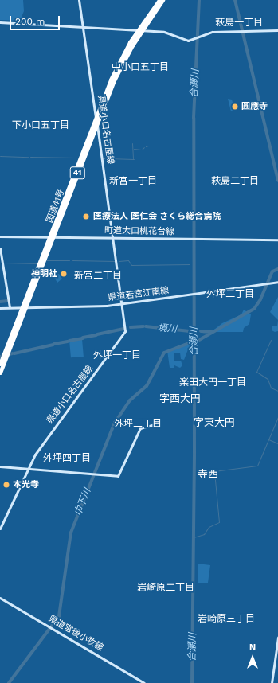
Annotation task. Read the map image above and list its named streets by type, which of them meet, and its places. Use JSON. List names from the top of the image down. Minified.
{"streets":{"highway":["41","国道41号"],"main road":["県道小口名古屋線","町道大口桃花台線","県道若宮江南線","県道宮後小牧線"]},"crossings":[["県道小口名古屋線","国道41号"],["県道小口名古屋線","町道大口桃花台線"],["県道小口名古屋線","県道若宮江南線"],["国道41号","町道大口桃花台線"],["国道41号","県道若宮江南線"]],"districts":["萩島一丁目","中小口五丁目","下小口五丁目","新宮一丁目","萩島二丁目","新宮二丁目","外坪二丁目","外坪一丁目","楽田大円一丁目","字西大円","字東大円","外坪三丁目","外坪四丁目","寺西","岩崎原二丁目","岩崎原三丁目"],"water":["合瀬川","境川","巾下川"],"places":["圓應寺","医療法人 医仁会 さくら総合病院","神明社","本光寺"],"scale_bar":"200 m","north":"top"}
